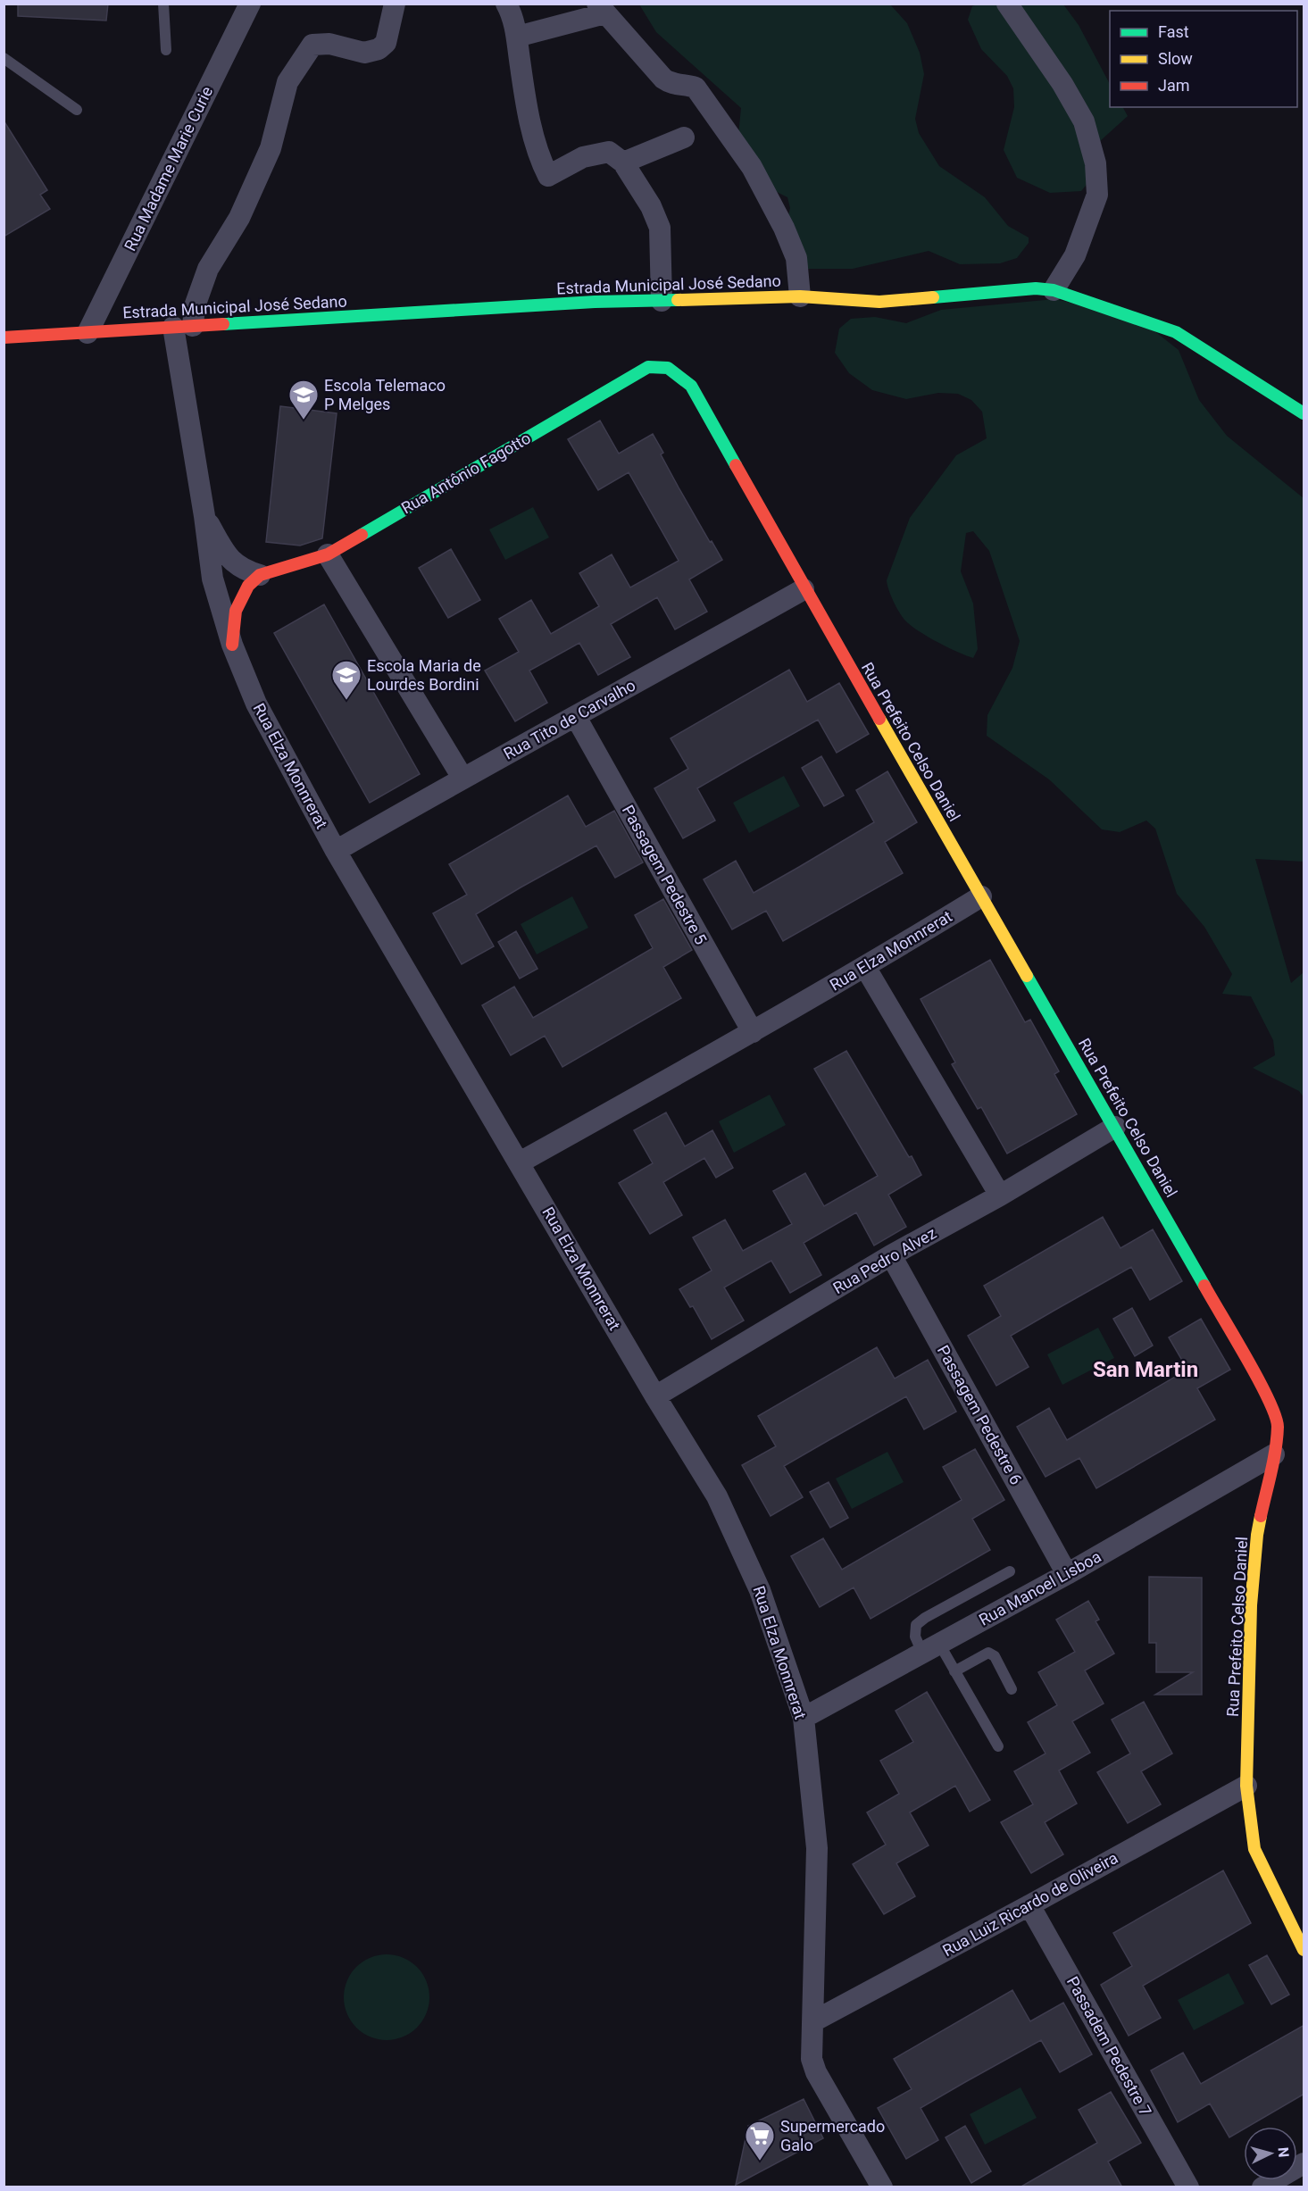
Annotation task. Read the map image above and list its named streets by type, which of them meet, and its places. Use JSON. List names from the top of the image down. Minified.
{"streets":{"street":["Rua Madame Marie Curie","Estrada Municipal José Sedano","Rua Antônio Fagotto","Rua Tito de Carvalho","Rua Prefeito Celso Daniel","Rua Elza Monnrerat","Passagem Pedestre 5","Rua Pedro Alvez","Passagem Pedestre 6","Rua Manoel Lisboa","Rua Luiz Ricardo de Oliveira","Passadem Pedestre 7"]},"crossings":[["Rua Madame Marie Curie","Estrada Municipal José Sedano"],["Estrada Municipal José Sedano","Rua Elza Monnrerat"],["Rua Antônio Fagotto","Rua Prefeito Celso Daniel"],["Rua Tito de Carvalho","Rua Prefeito Celso Daniel"],["Rua Tito de Carvalho","Rua Elza Monnrerat"],["Rua Tito de Carvalho","Passagem Pedestre 5"],["Rua Prefeito Celso Daniel","Rua Elza Monnrerat"],["Rua Prefeito Celso Daniel","Rua Pedro Alvez"],["Rua Prefeito Celso Daniel","Rua Manoel Lisboa"],["Rua Prefeito Celso Daniel","Rua Luiz Ricardo de Oliveira"],["Rua Elza Monnrerat","Passagem Pedestre 5"],["Rua Elza Monnrerat","Rua Pedro Alvez"],["Rua Elza Monnrerat","Rua Manoel Lisboa"],["Rua Elza Monnrerat","Rua Luiz Ricardo de Oliveira"],["Rua Pedro Alvez","Passagem Pedestre 6"],["Passagem Pedestre 6","Rua Manoel Lisboa"],["Rua Luiz Ricardo de Oliveira","Passadem Pedestre 7"]],"districts":["San Martin"],"places":{"school or university":["Escola Telemaco P Melges","Escola Maria de Lourdes Bordini"],"supermarket":["Supermercado Galo"]},"legend":["Fast","Slow","Jam"],"north":"right"}
